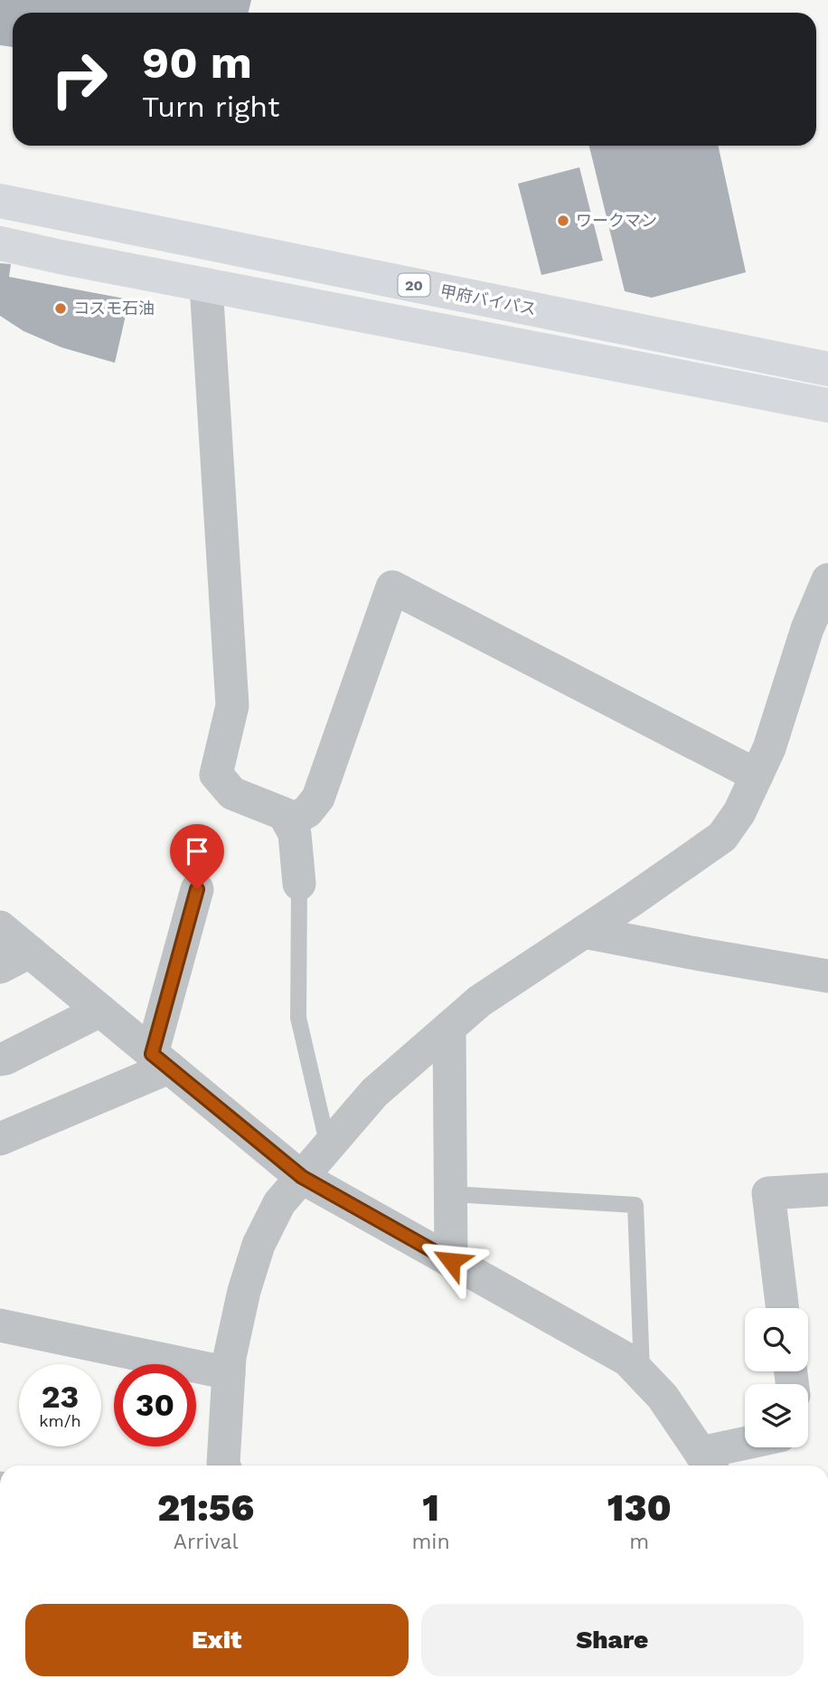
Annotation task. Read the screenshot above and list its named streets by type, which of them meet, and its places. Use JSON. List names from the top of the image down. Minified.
{"streets":{"highway":["20","甲府バイパス"]},"places":["ワークマン","コスモ石油"],"page":{"turn":["90 m","Turn right"],"speed":"23 km/h","limit":"30","eta":["21:56","Arrival","1","min","130","m"],"buttons":["Exit","Share"]}}
